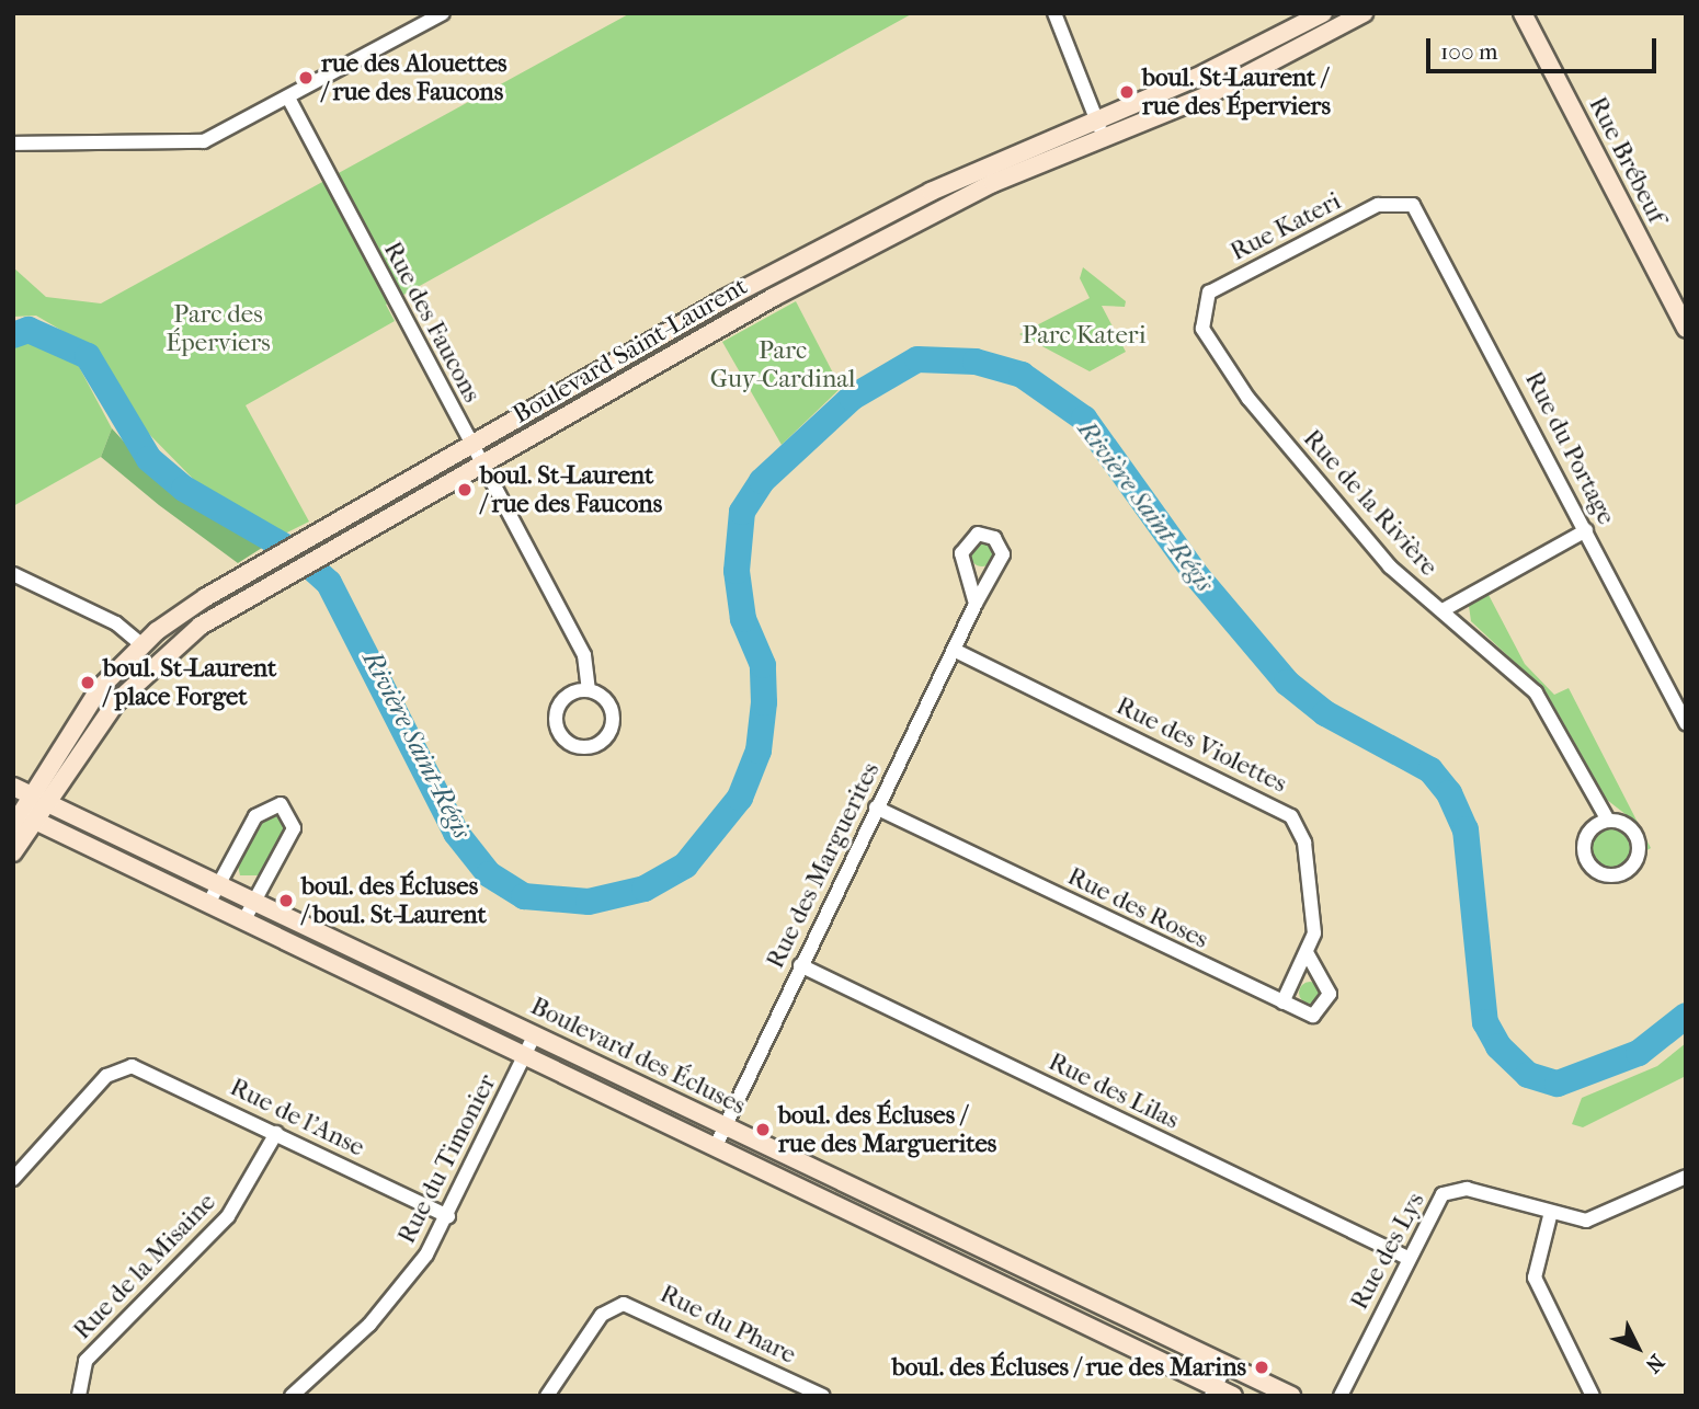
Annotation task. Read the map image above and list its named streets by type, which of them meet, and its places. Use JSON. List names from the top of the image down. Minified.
{"streets":{"street":["Rue Brébeuf","Rue Kateri","Rue des Faucons","Boulevard Saint-Laurent","Rue du Portage","Rue de la Rivière","Rue des Violettes","Rue des Marguerites","Rue des Roses","Boulevard des Écluses","Rue des Lilas","Rue de l'Anse","Rue du Timonier","Rue des Lys","Rue de la Misaine","Rue du Phare"]},"crossings":[["Rue Kateri","Rue du Portage"],["Rue Kateri","Rue de la Rivière"],["Rue des Faucons","Boulevard Saint-Laurent"],["Boulevard Saint-Laurent","Boulevard des Écluses"],["Rue des Violettes","Rue des Marguerites"],["Rue des Violettes","Rue des Roses"],["Rue des Marguerites","Rue des Roses"],["Rue des Marguerites","Boulevard des Écluses"],["Rue des Marguerites","Rue des Lilas"],["Boulevard des Écluses","Rue du Timonier"],["Rue des Lilas","Rue des Lys"],["Rue de l'Anse","Rue du Timonier"],["Rue de l'Anse","Rue de la Misaine"]],"water":["Rivière Saint-Régis"],"parks":["Parc des Éperviers","Parc Kateri","Parc Guy-Cardinal"],"places":["rue des Alouettes / rue des Faucons","boul. St-Laurent / rue des Éperviers","boul. St-Laurent / rue des Faucons","boul. St-Laurent / place Forget","boul. des Écluses / boul. St-Laurent","boul. des Écluses / rue des Marguerites","boul. des Écluses / rue des Marins"],"scale_bar":"100 m","north":"bottom right"}
